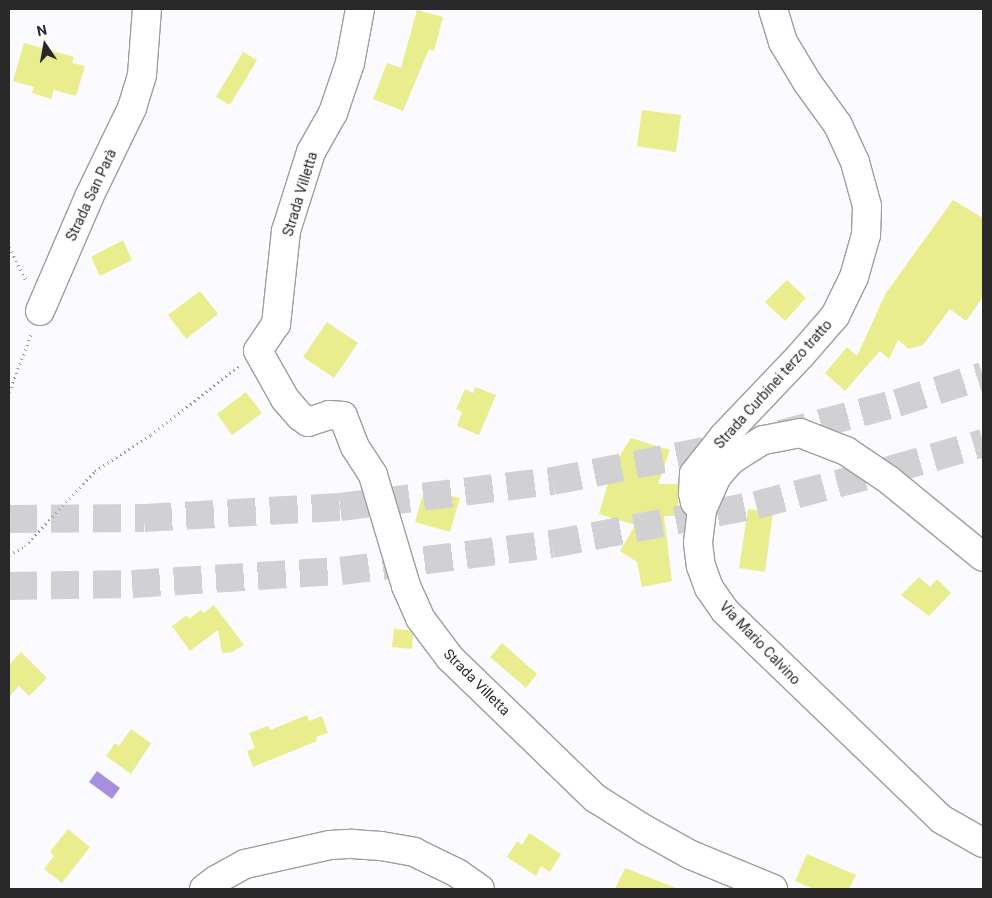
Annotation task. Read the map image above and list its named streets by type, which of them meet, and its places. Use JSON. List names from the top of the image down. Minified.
{"streets":{"street":["Strada Villetta","Strada San Parà","Strada Curbinei terzo tratto","Via Mario Calvino"]},"crossings":[["Strada Curbinei terzo tratto","Via Mario Calvino"]],"north":"top"}
